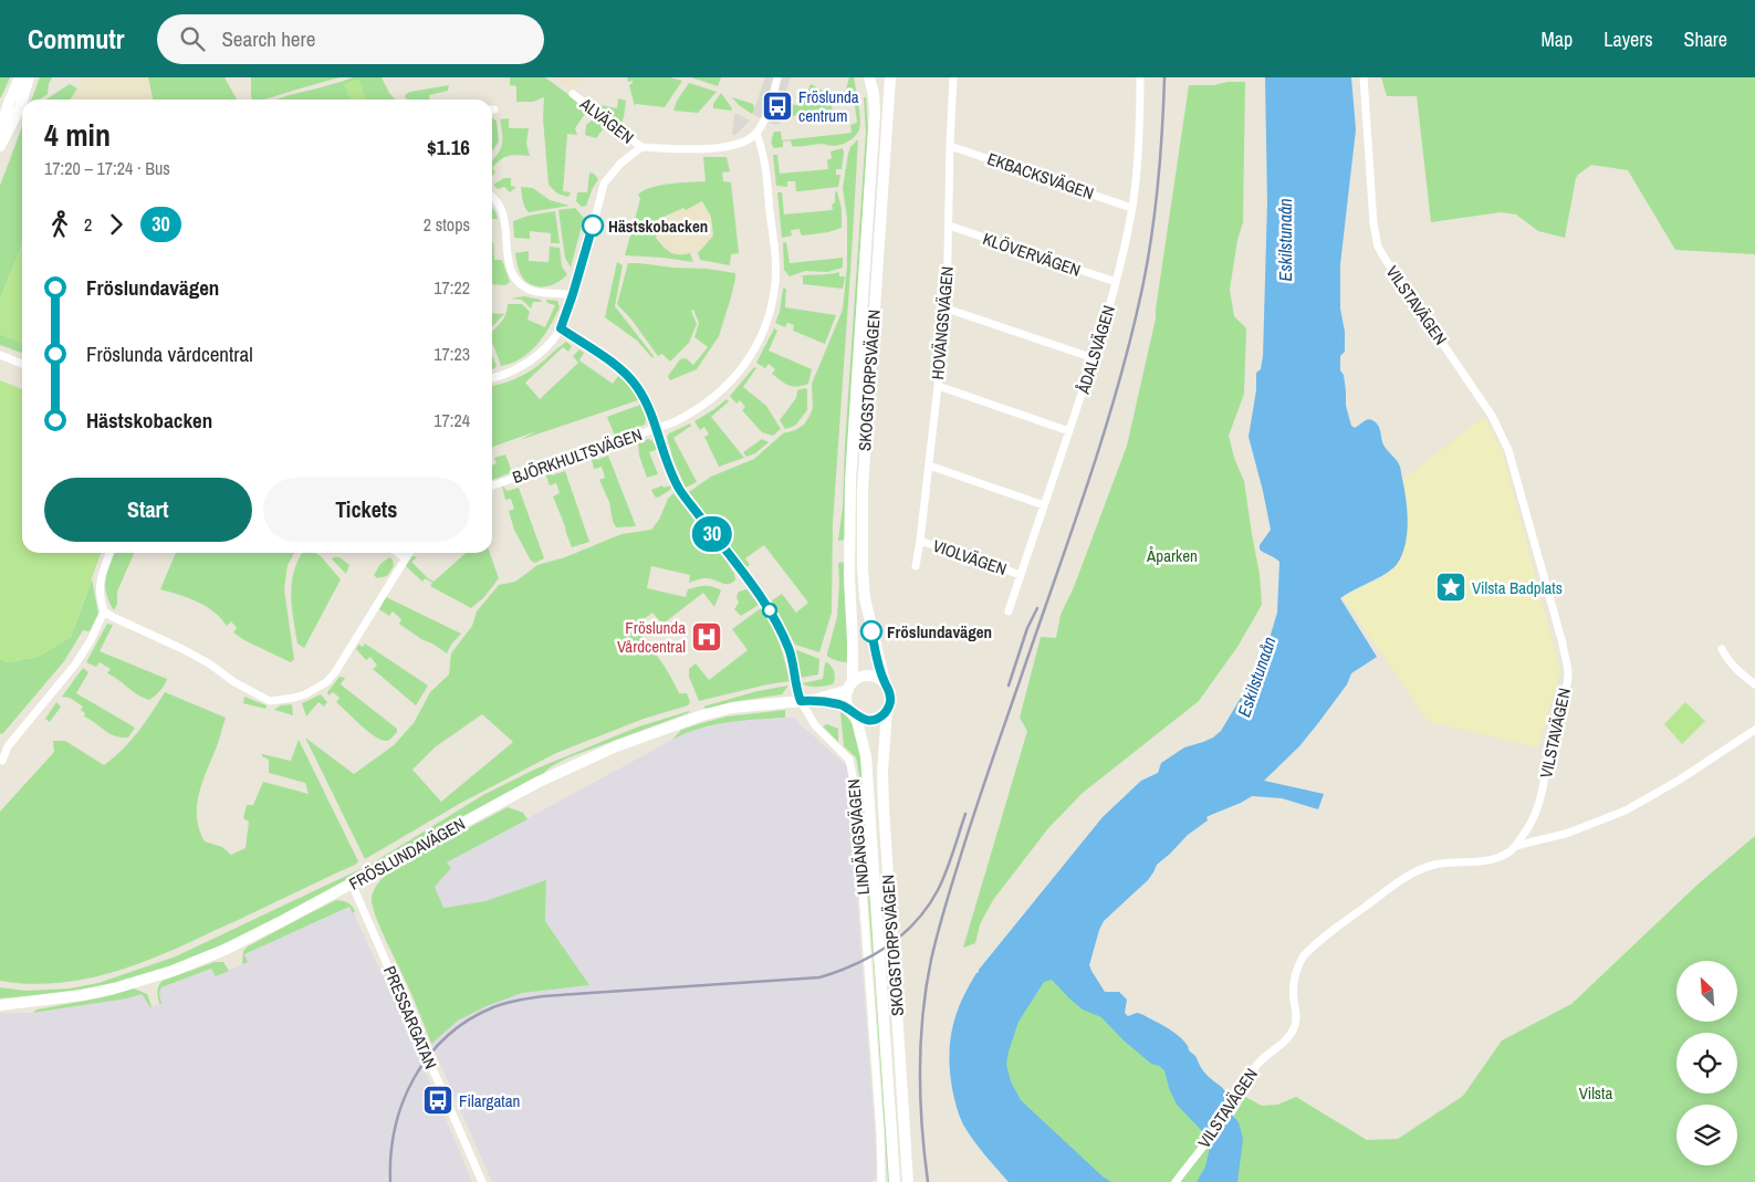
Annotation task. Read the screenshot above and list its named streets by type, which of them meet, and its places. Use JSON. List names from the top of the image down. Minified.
{"streets":{"main road":["SKOGSTORPSVÄGEN","FRÖSLUNDAVÄGEN"],"street":["ALVÄGEN","EKBACKSVÄGEN","KLÖVERVÄGEN","VILSTAVÄGEN","HOVÄNGSVÄGEN","ÅDALSVÄGEN","BJÖRKHULTSVÄGEN","VIOLVÄGEN","LINDÄNGSVÄGEN","PRESSARGATAN"]},"crossings":[["EKBACKSVÄGEN","HOVÄNGSVÄGEN"],["EKBACKSVÄGEN","ÅDALSVÄGEN"],["KLÖVERVÄGEN","HOVÄNGSVÄGEN"],["KLÖVERVÄGEN","ÅDALSVÄGEN"],["HOVÄNGSVÄGEN","VIOLVÄGEN"],["ÅDALSVÄGEN","VIOLVÄGEN"],["SKOGSTORPSVÄGEN","FRÖSLUNDAVÄGEN"],["BJÖRKHULTSVÄGEN","LINDÄNGSVÄGEN"],["LINDÄNGSVÄGEN","FRÖSLUNDAVÄGEN"],["FRÖSLUNDAVÄGEN","PRESSARGATAN"]],"water":["Eskilstunaån"],"parks":["Åparken","Vilsta"],"places":{"bus stop":["Fröslunda centrum","Filargatan"],"other":["Hästskobacken","Fröslundavägen"],"place":["Vilsta Badplats"],"hospital":["Fröslunda Vårdcentral"]},"lines":["bus line 30"],"north":"top left","page":{"header":"Commutr","search":"Search here","nav":["Map","Layers","Share"],"on_map":"30","heading":["4 min","17:20 – 17:24 · Bus","$1.16"],"legs":["2","30","2 stops"],"list":[{"name":"Fröslundavägen","value":"17:22"},{"name":"Fröslunda vårdcentral","value":"17:23"},{"name":"Hästskobacken","value":"17:24"}],"buttons":["Start","Tickets"]}}
